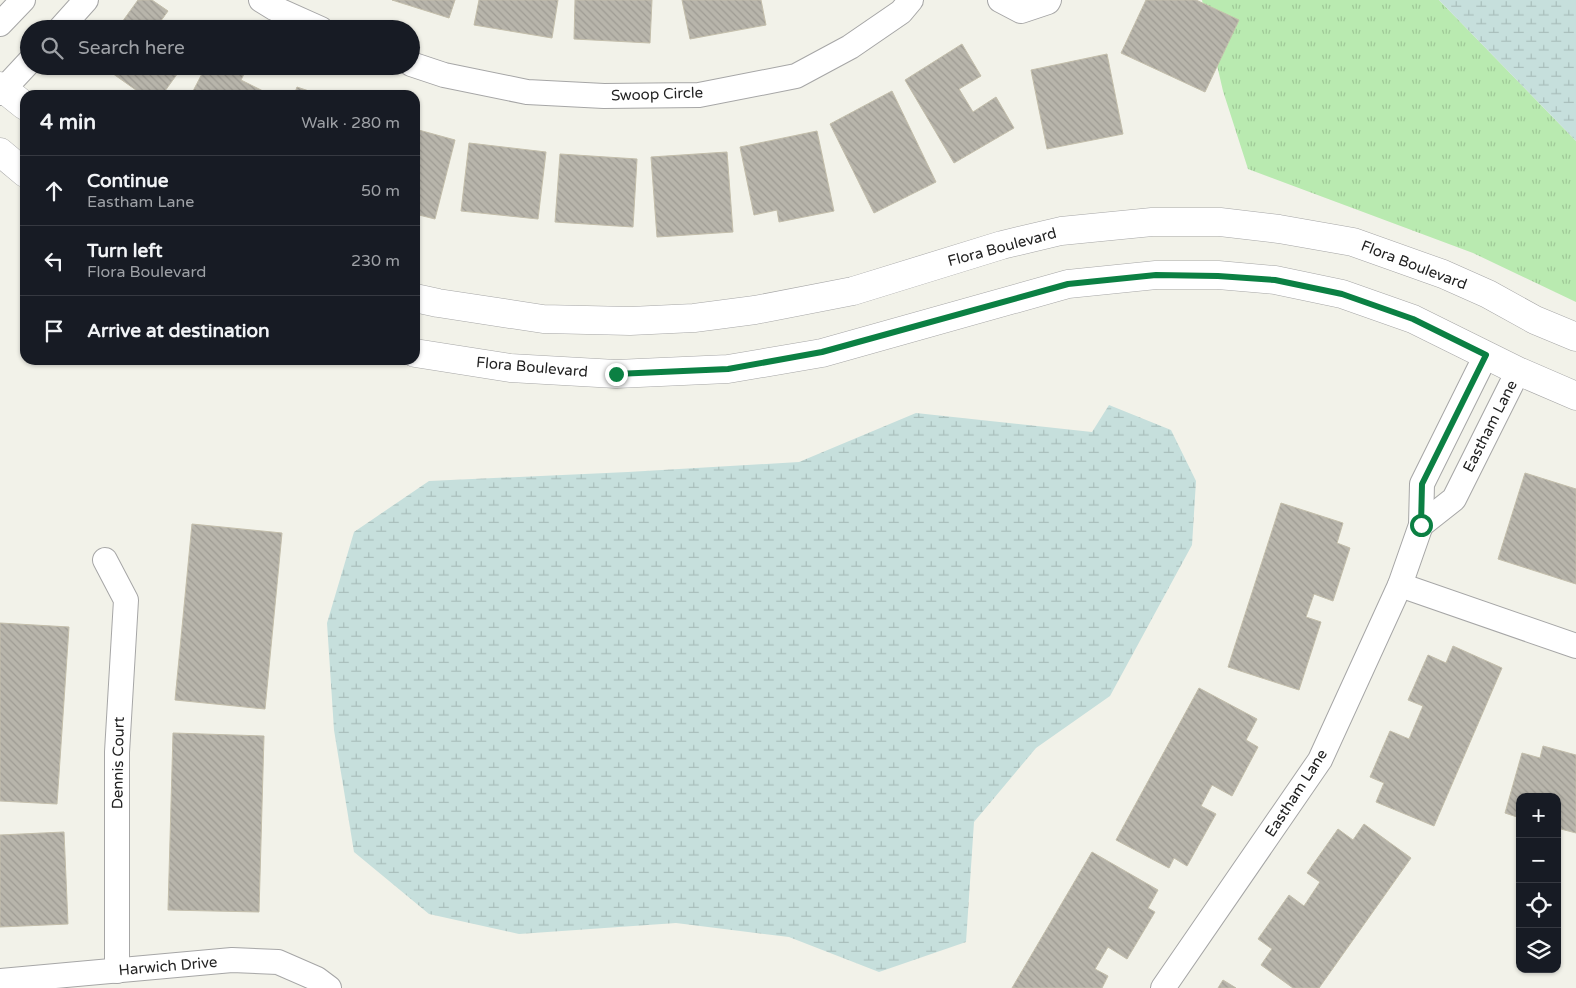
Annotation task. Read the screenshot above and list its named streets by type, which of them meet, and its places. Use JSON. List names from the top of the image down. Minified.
{"streets":{"street":["Swoop Circle","Flora Boulevard","Eastham Lane","Dennis Court","Harwich Drive"]},"crossings":[["Flora Boulevard","Eastham Lane"],["Dennis Court","Harwich Drive"]],"page":{"search":"Search here","heading":["4 min","Walk · 280 m"],"list":[["Continue","Eastham Lane","50 m"],["Turn left","Flora Boulevard","230 m"],"Arrive at destination"],"map_buttons":["+","−"]}}
